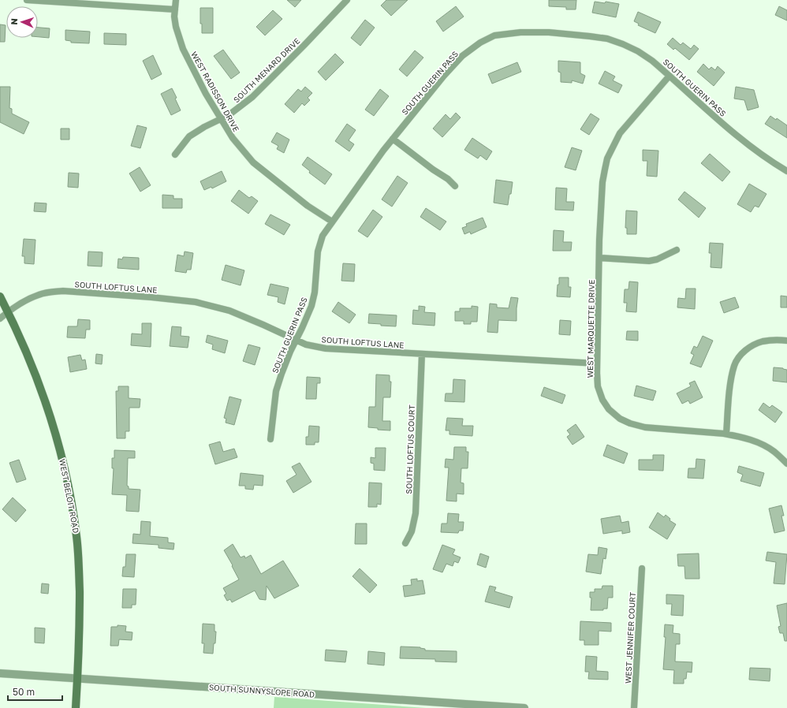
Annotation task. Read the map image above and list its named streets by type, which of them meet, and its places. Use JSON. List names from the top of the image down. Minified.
{"streets":{"main road":["WEST BELOIT ROAD"],"street":["SOUTH MENARD DRIVE","SOUTH GUERIN PASS","WEST RADISSON DRIVE","SOUTH LOFTUS LANE","WEST MARQUETTE DRIVE","SOUTH LOFTUS COURT","WEST JENNIFER COURT","SOUTH SUNNYSLOPE ROAD"]},"crossings":[["SOUTH MENARD DRIVE","WEST RADISSON DRIVE"],["SOUTH GUERIN PASS","WEST RADISSON DRIVE"],["SOUTH GUERIN PASS","SOUTH LOFTUS LANE"],["SOUTH GUERIN PASS","WEST MARQUETTE DRIVE"],["SOUTH LOFTUS LANE","WEST MARQUETTE DRIVE"],["SOUTH LOFTUS LANE","SOUTH LOFTUS COURT"],["SOUTH LOFTUS LANE","WEST BELOIT ROAD"],["WEST BELOIT ROAD","SOUTH SUNNYSLOPE ROAD"]],"scale_bar":"50 m","north":"left"}
